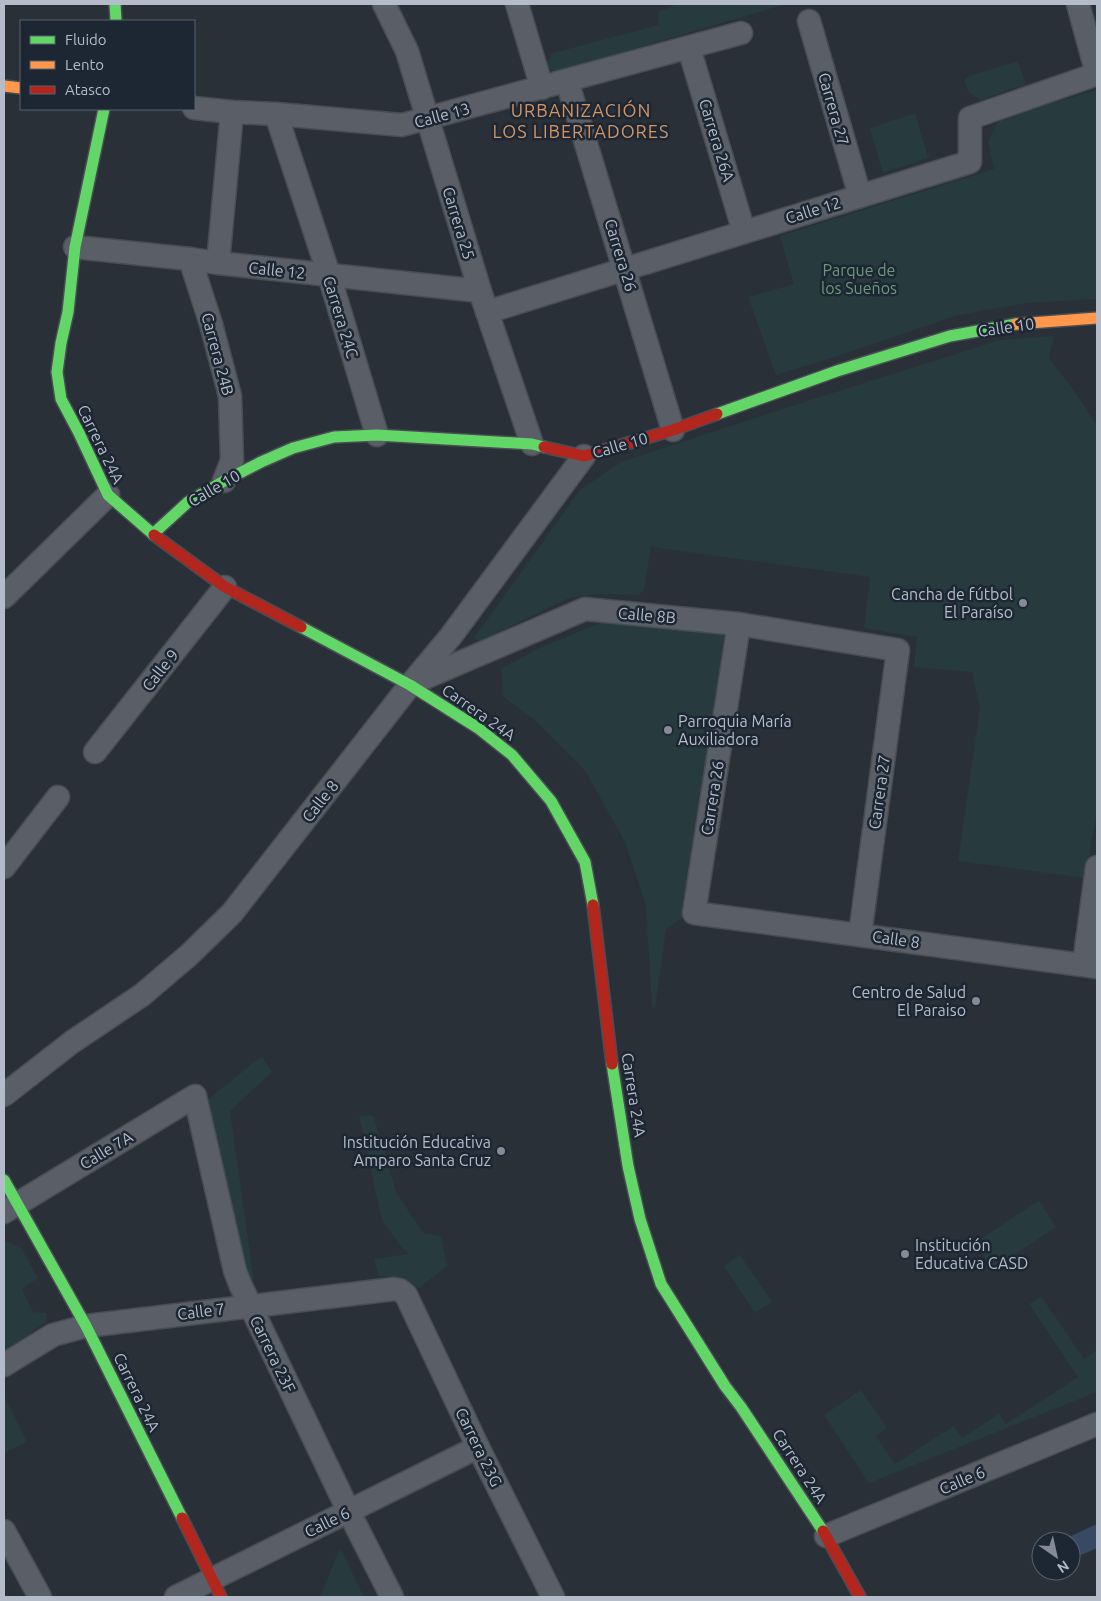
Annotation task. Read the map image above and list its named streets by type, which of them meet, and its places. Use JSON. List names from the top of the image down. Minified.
{"streets":{"street":["Carrera 27","Calle 13","Carrera 26A","Calle 12","Carrera 25","Carrera 26","Carrera 24C","Calle 10","Carrera 24B","Carrera 24A","Calle 8B","Calle 9","Calle 8","Calle 7A","Calle 7","Carrera 23F","Carrera 23G","Calle 6"]},"crossings":[["Carrera 27","Calle 12"],["Carrera 27","Calle 8B"],["Carrera 27","Calle 8"],["Calle 13","Carrera 26A"],["Calle 13","Carrera 25"],["Calle 13","Carrera 26"],["Calle 13","Carrera 24C"],["Carrera 26A","Calle 12"],["Calle 12","Carrera 25"],["Calle 12","Carrera 26"],["Calle 12","Carrera 24C"],["Calle 12","Carrera 24B"],["Calle 12","Carrera 24A"],["Carrera 25","Calle 10"],["Carrera 26","Calle 10"],["Carrera 26","Calle 8B"],["Carrera 26","Calle 8"],["Carrera 24C","Calle 10"],["Calle 10","Carrera 24B"],["Calle 10","Carrera 24A"],["Calle 10","Calle 8"],["Carrera 24A","Calle 8B"],["Carrera 24A","Calle 9"],["Carrera 24A","Calle 8"],["Carrera 24A","Calle 7A"],["Carrera 24A","Calle 7"],["Carrera 24A","Calle 6"],["Calle 8B","Calle 8"],["Calle 7A","Carrera 23F"],["Calle 7","Carrera 23F"],["Calle 7","Carrera 23G"],["Carrera 23F","Calle 6"],["Carrera 23G","Calle 6"]],"districts":["URBANIZACIÓN LOS LIBERTADORES"],"parks":["Parque de los Sueños"],"places":["Cancha de fútbol El Paraíso","Parroquia María Auxiliadora","Centro de Salud El Paraiso","Institución Educativa Amparo Santa Cruz","Institución Educativa CASD"],"legend":["Fluido","Lento","Atasco"],"north":"bottom right"}
